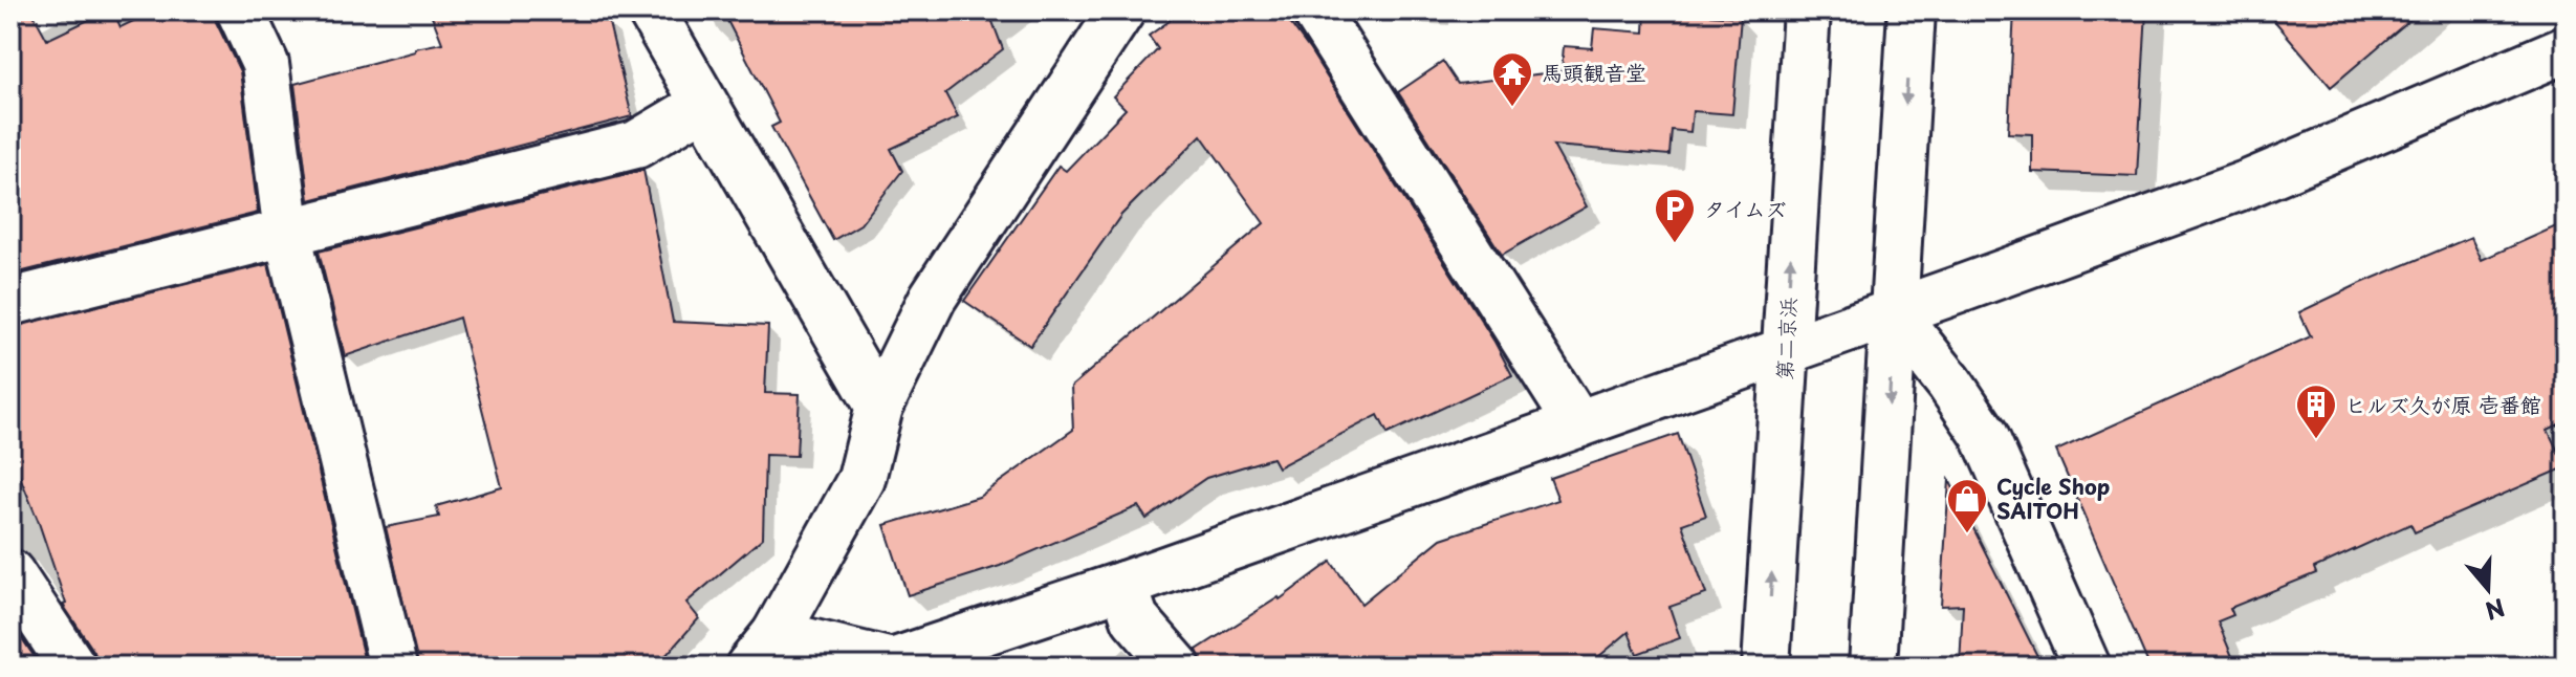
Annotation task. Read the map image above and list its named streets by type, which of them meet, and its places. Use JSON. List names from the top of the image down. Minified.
{"streets":{"main road":["第二京浜"]},"places":{"temple":["馬頭観音堂"],"parking":["タイムズ"],"building":["ヒルズ久が原 壱番館"],"shop":["Cycle Shop SAITOH"]},"north":"bottom"}
